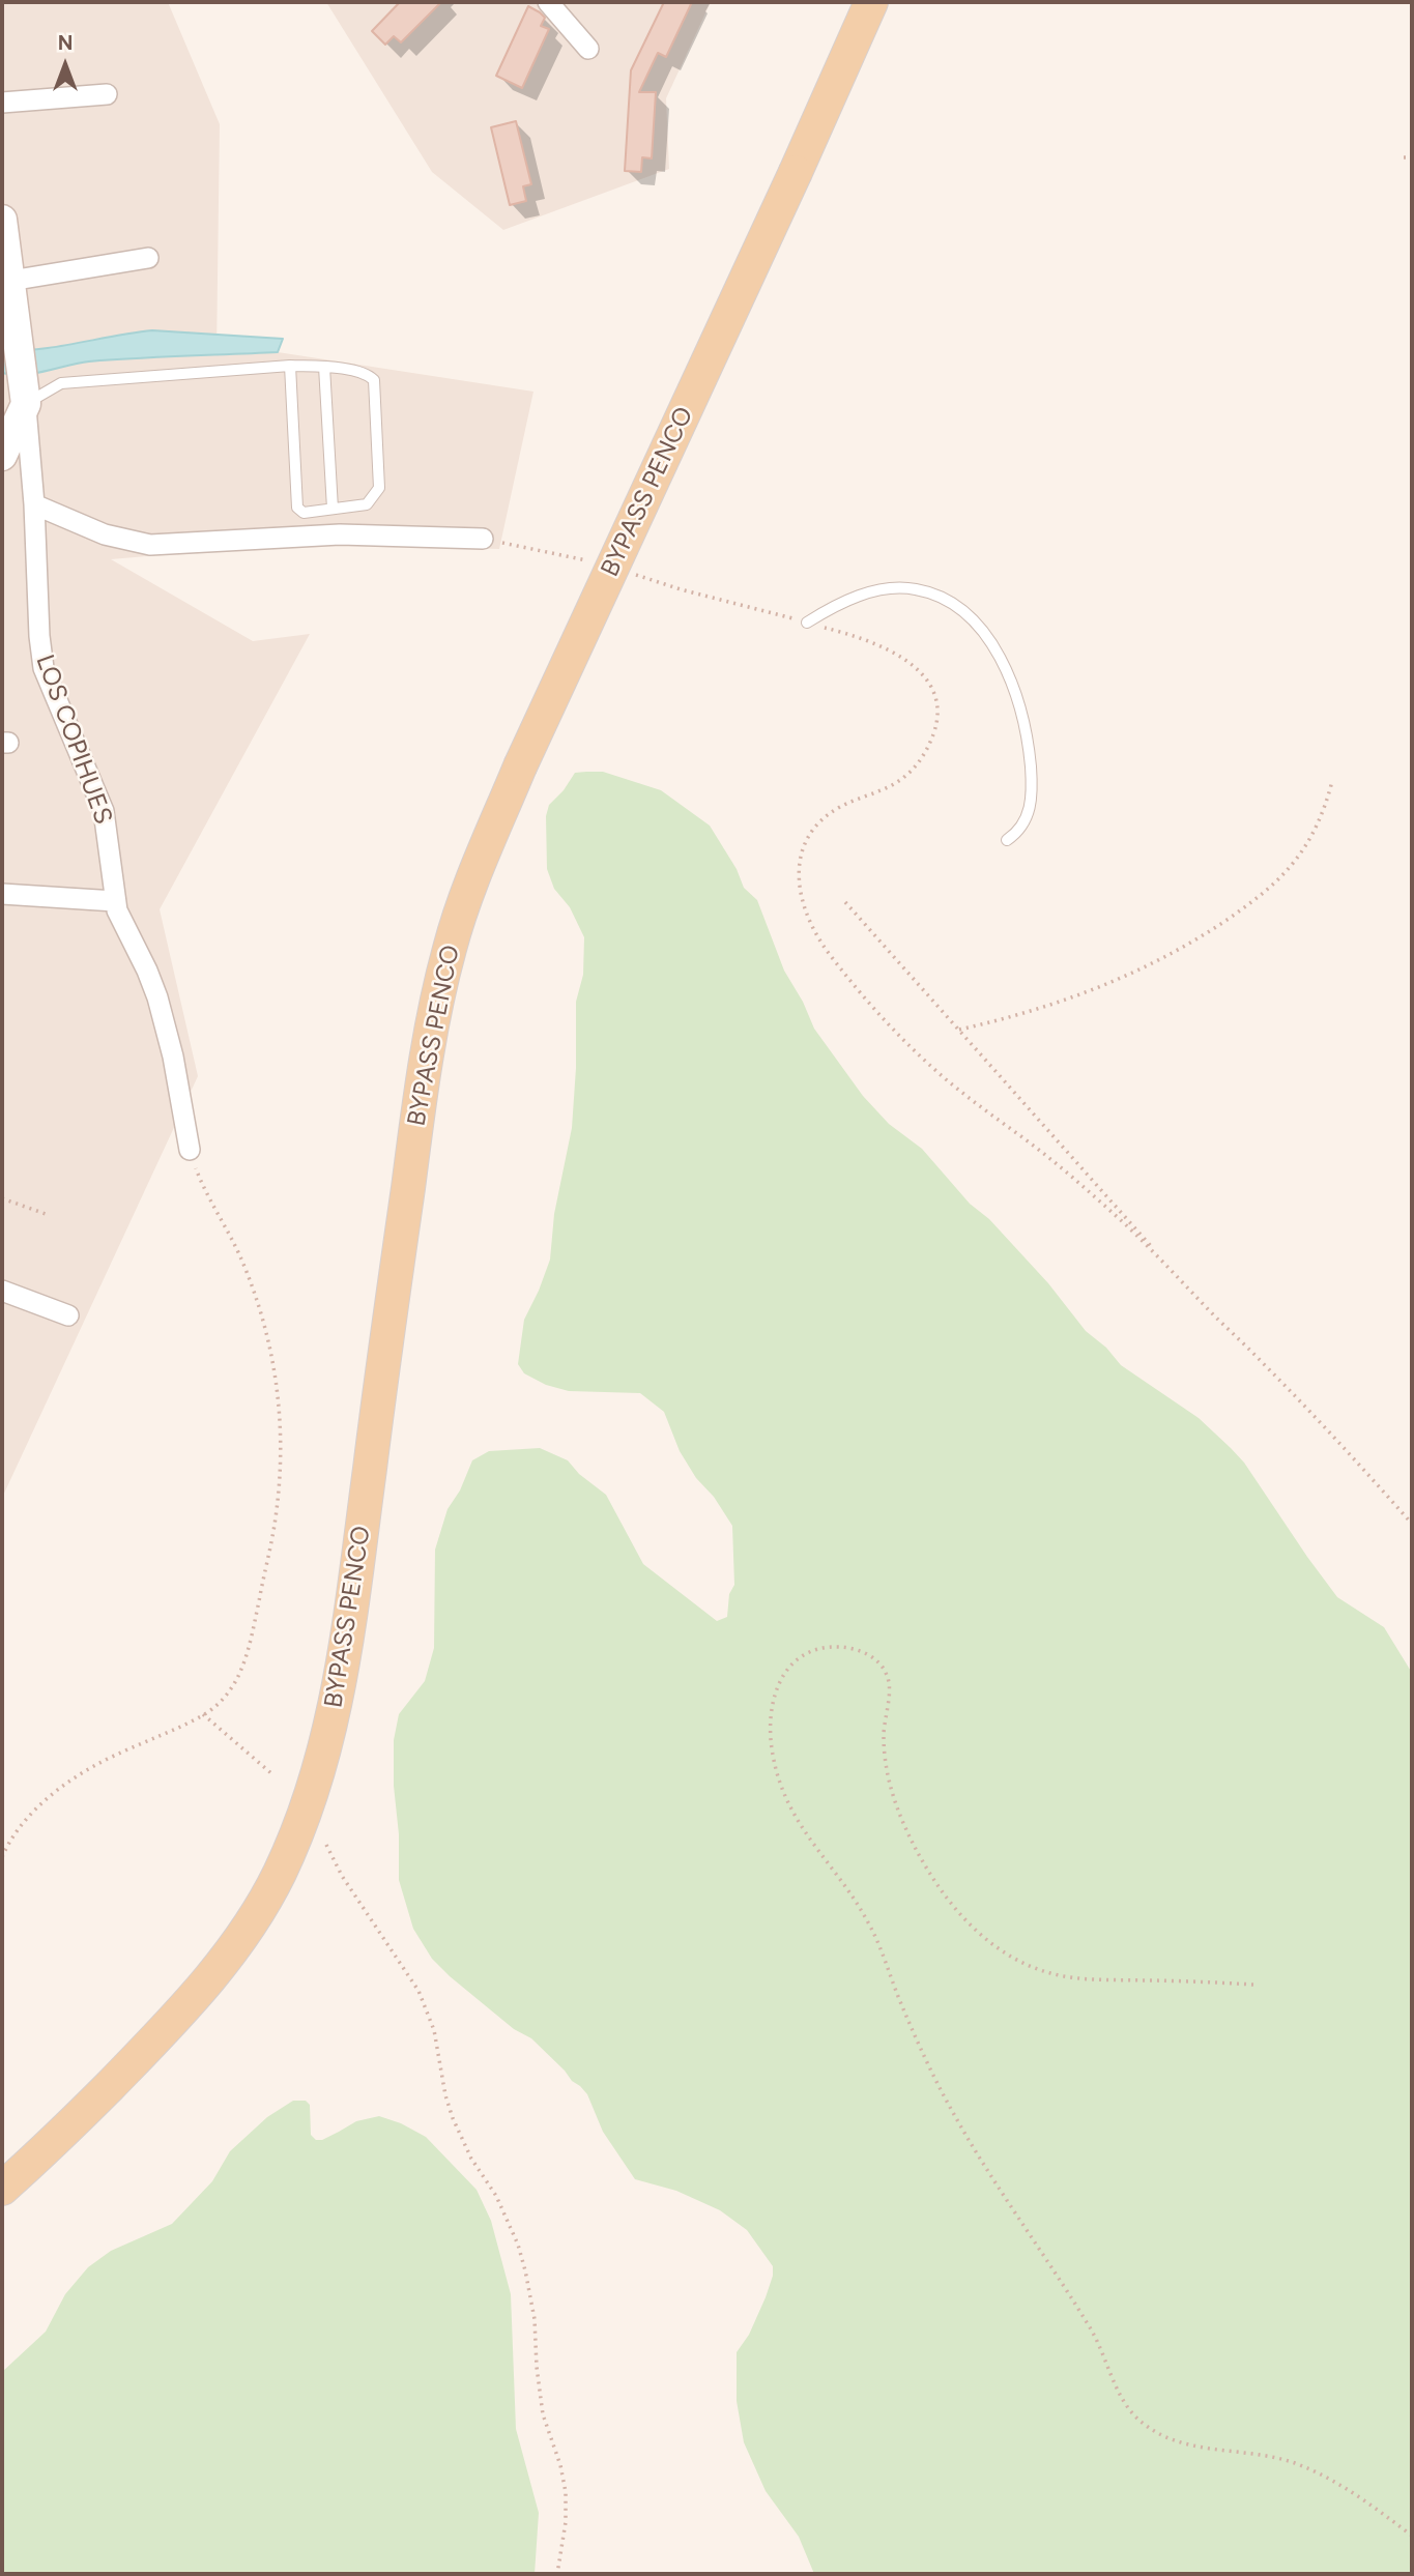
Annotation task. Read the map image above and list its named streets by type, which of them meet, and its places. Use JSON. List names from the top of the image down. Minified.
{"streets":{"main road":["BYPASS PENCO"],"street":["LOS COPIHUES"]},"north":"top"}
